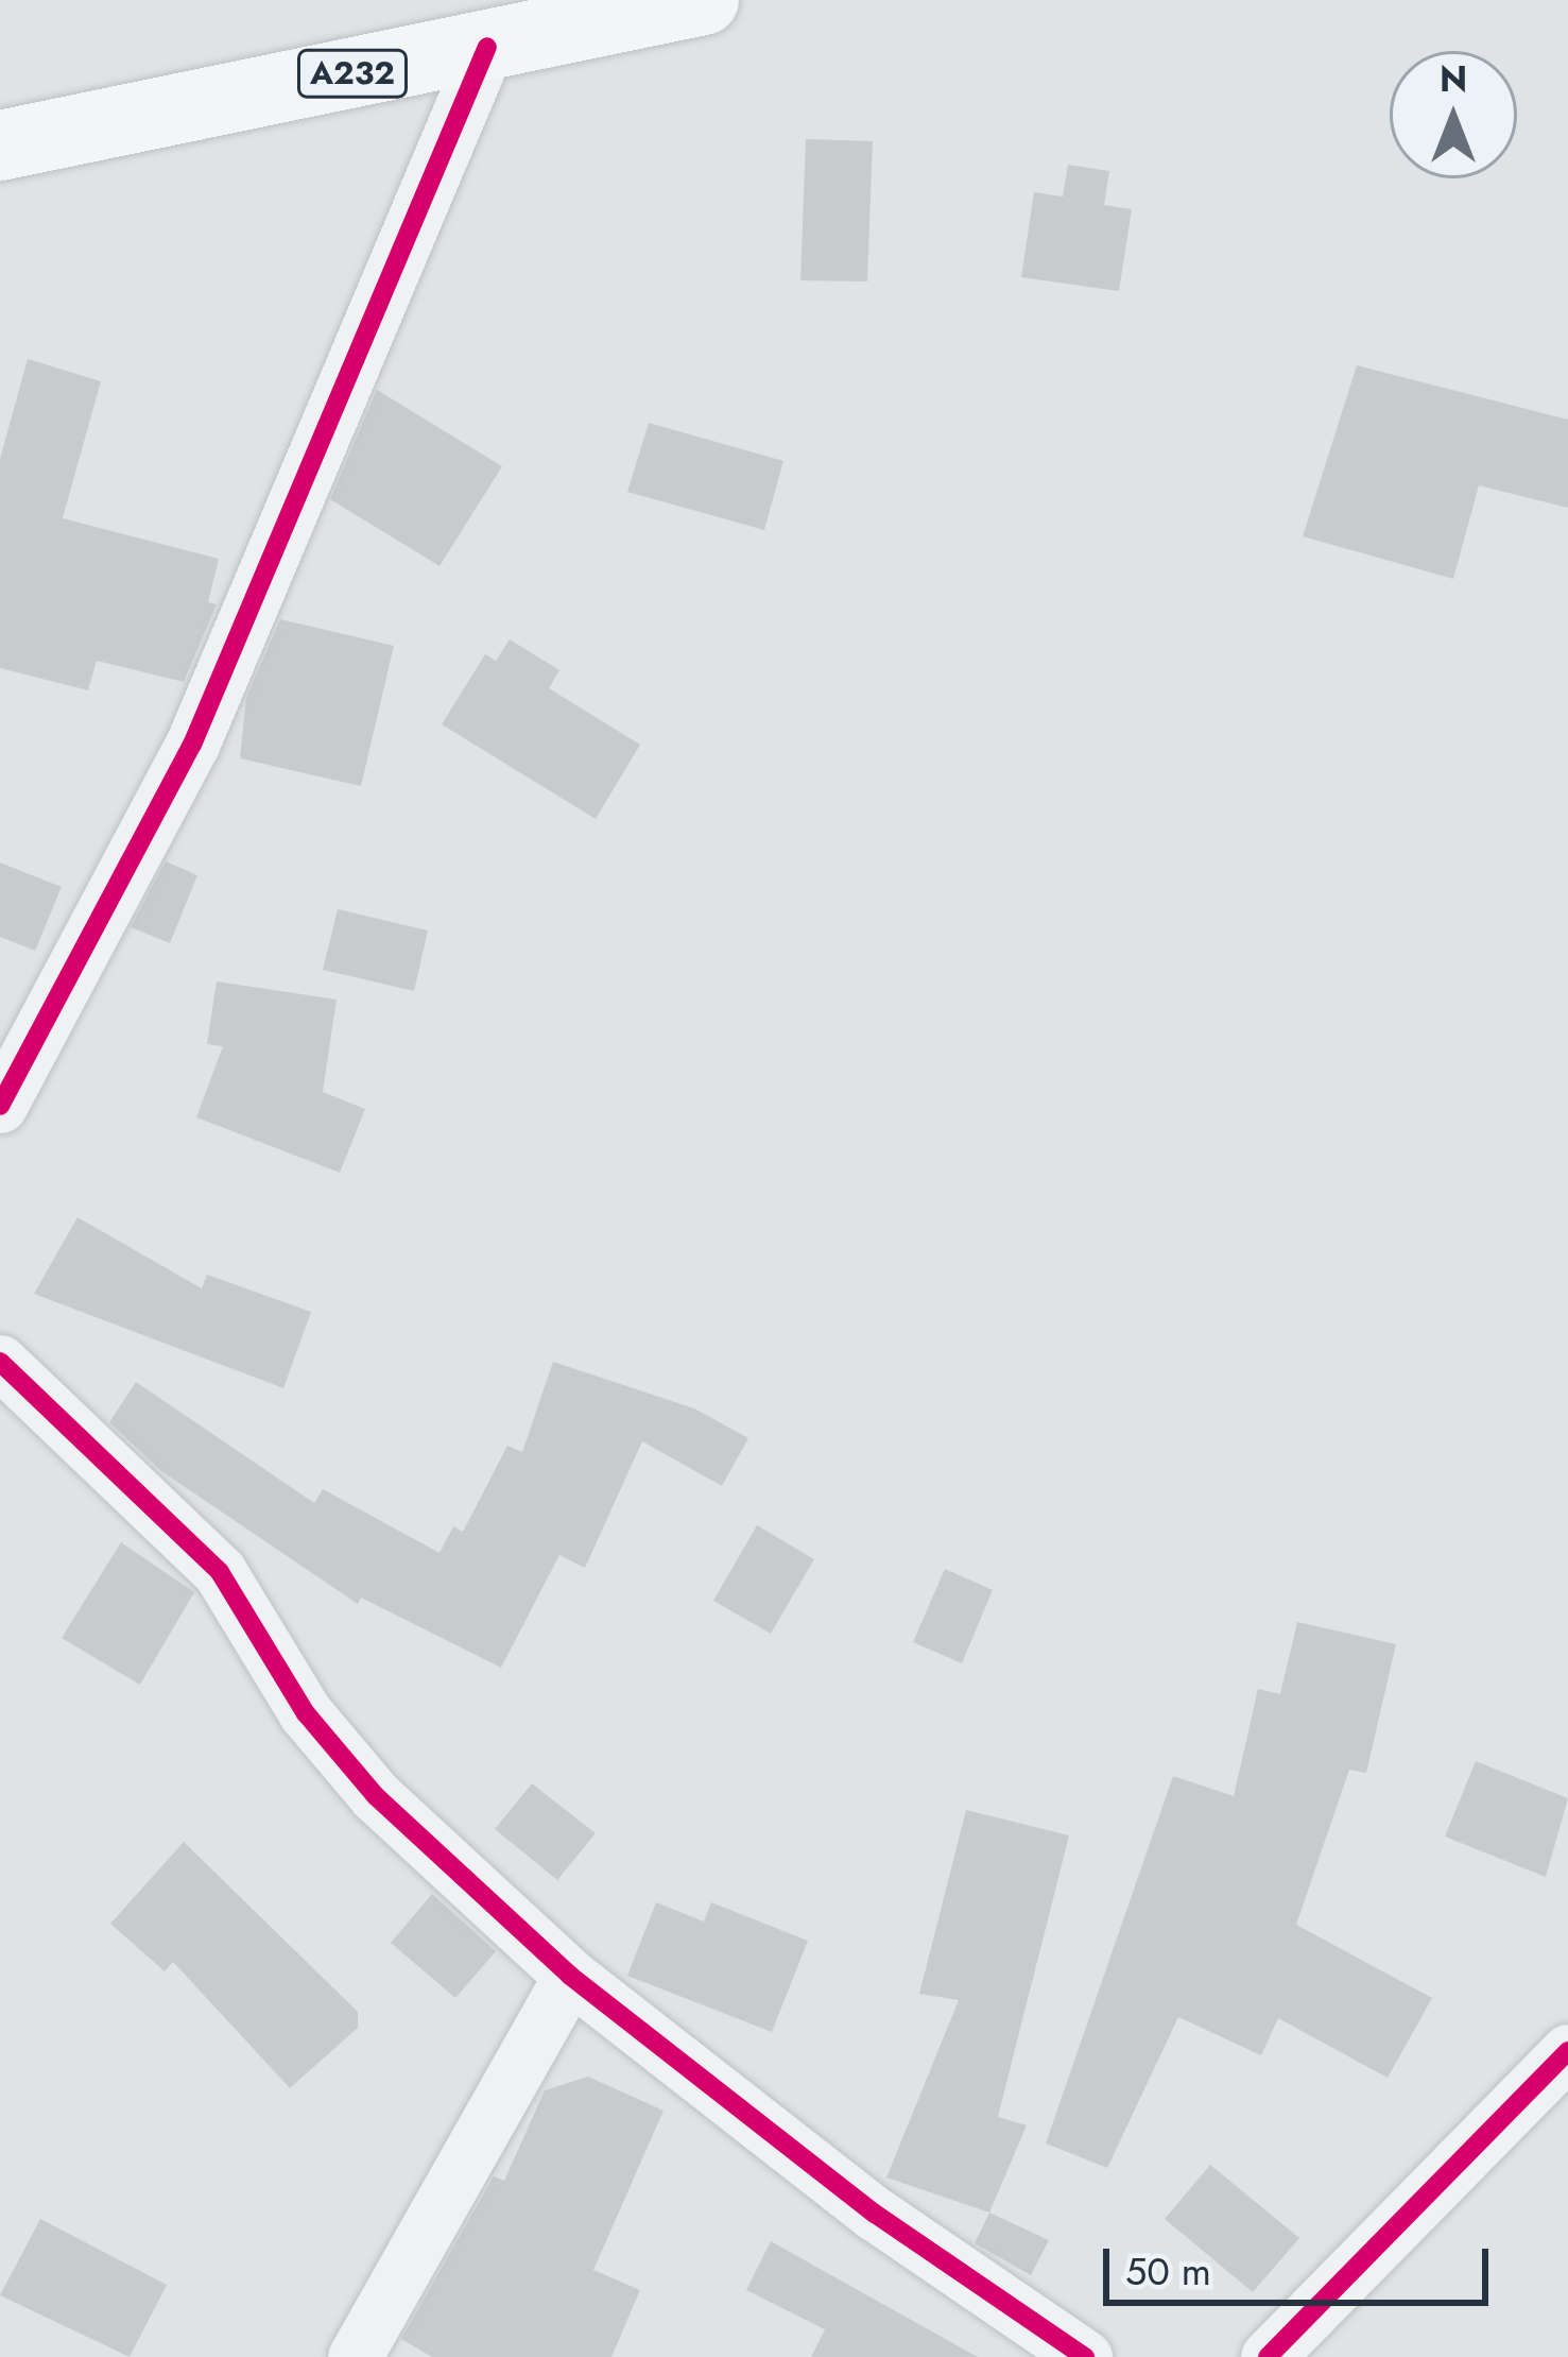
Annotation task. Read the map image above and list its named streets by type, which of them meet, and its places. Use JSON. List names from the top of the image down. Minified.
{"streets":{"main road":["A232"]},"scale_bar":"50 m","north":"top"}
